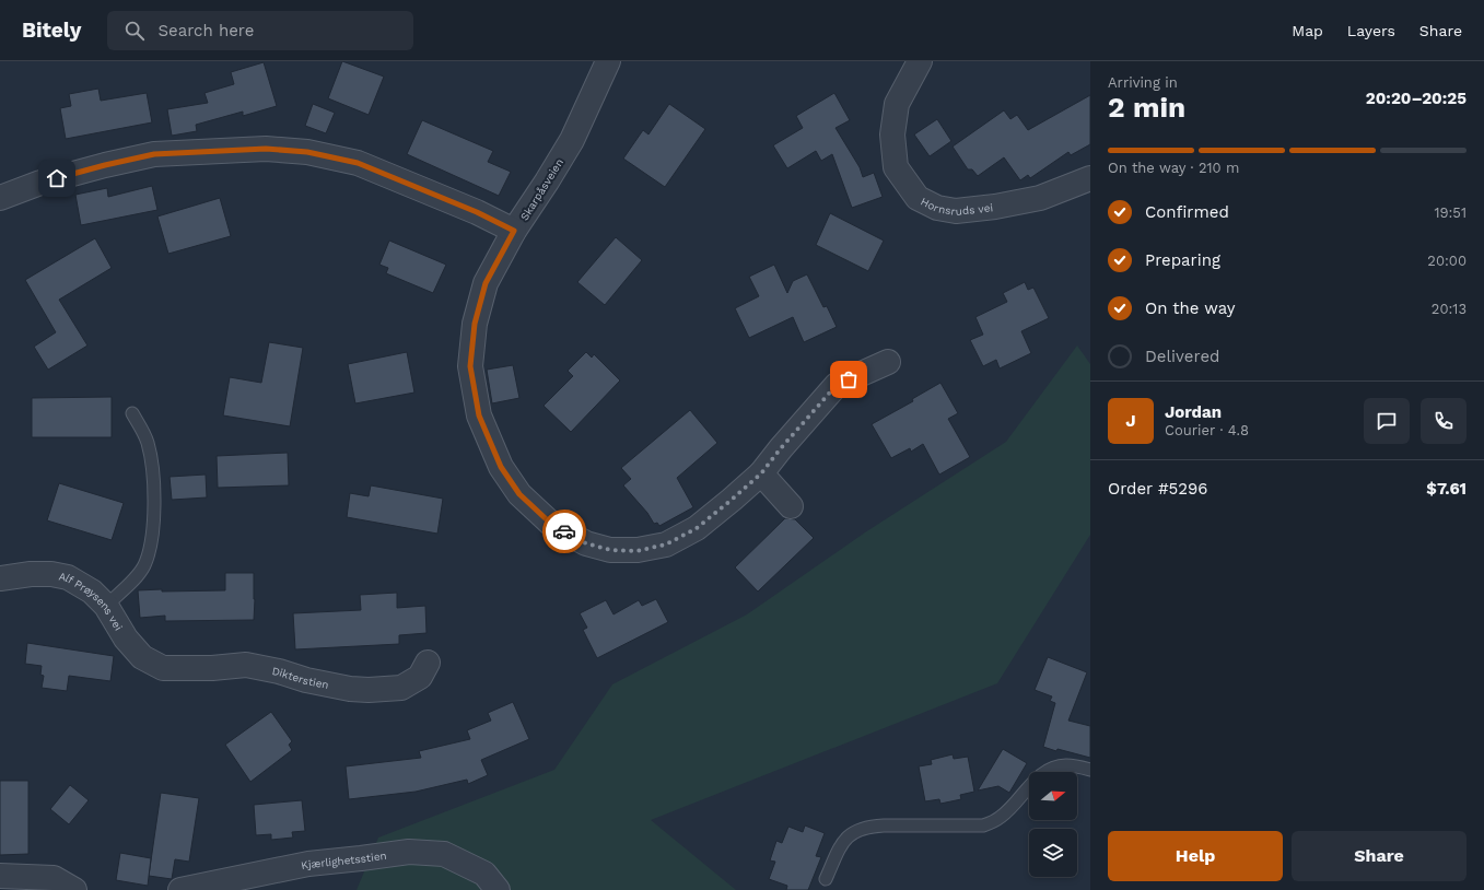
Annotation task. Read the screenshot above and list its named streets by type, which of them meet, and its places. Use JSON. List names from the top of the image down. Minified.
{"streets":{"street":["Skarpåsveien","Hornsruds vei","Alf Prøysens vei","Dikterstien","Kjærlighetsstien"]},"crossings":[["Alf Prøysens vei","Dikterstien"]],"north":"right","page":{"header":"Bitely","search":"Search here","nav":["Map","Layers","Share"],"heading":["2 min","Arriving in","20:20–20:25"],"panel":["Jordan","Courier · 4.8","Order #5296","$7.61"],"bar":"On the way · 210 m","list":[["Confirmed","19:51"],["Preparing","20:00"],["On the way","20:13"],"Delivered"],"round":"J","buttons":["Help","Share"]}}
